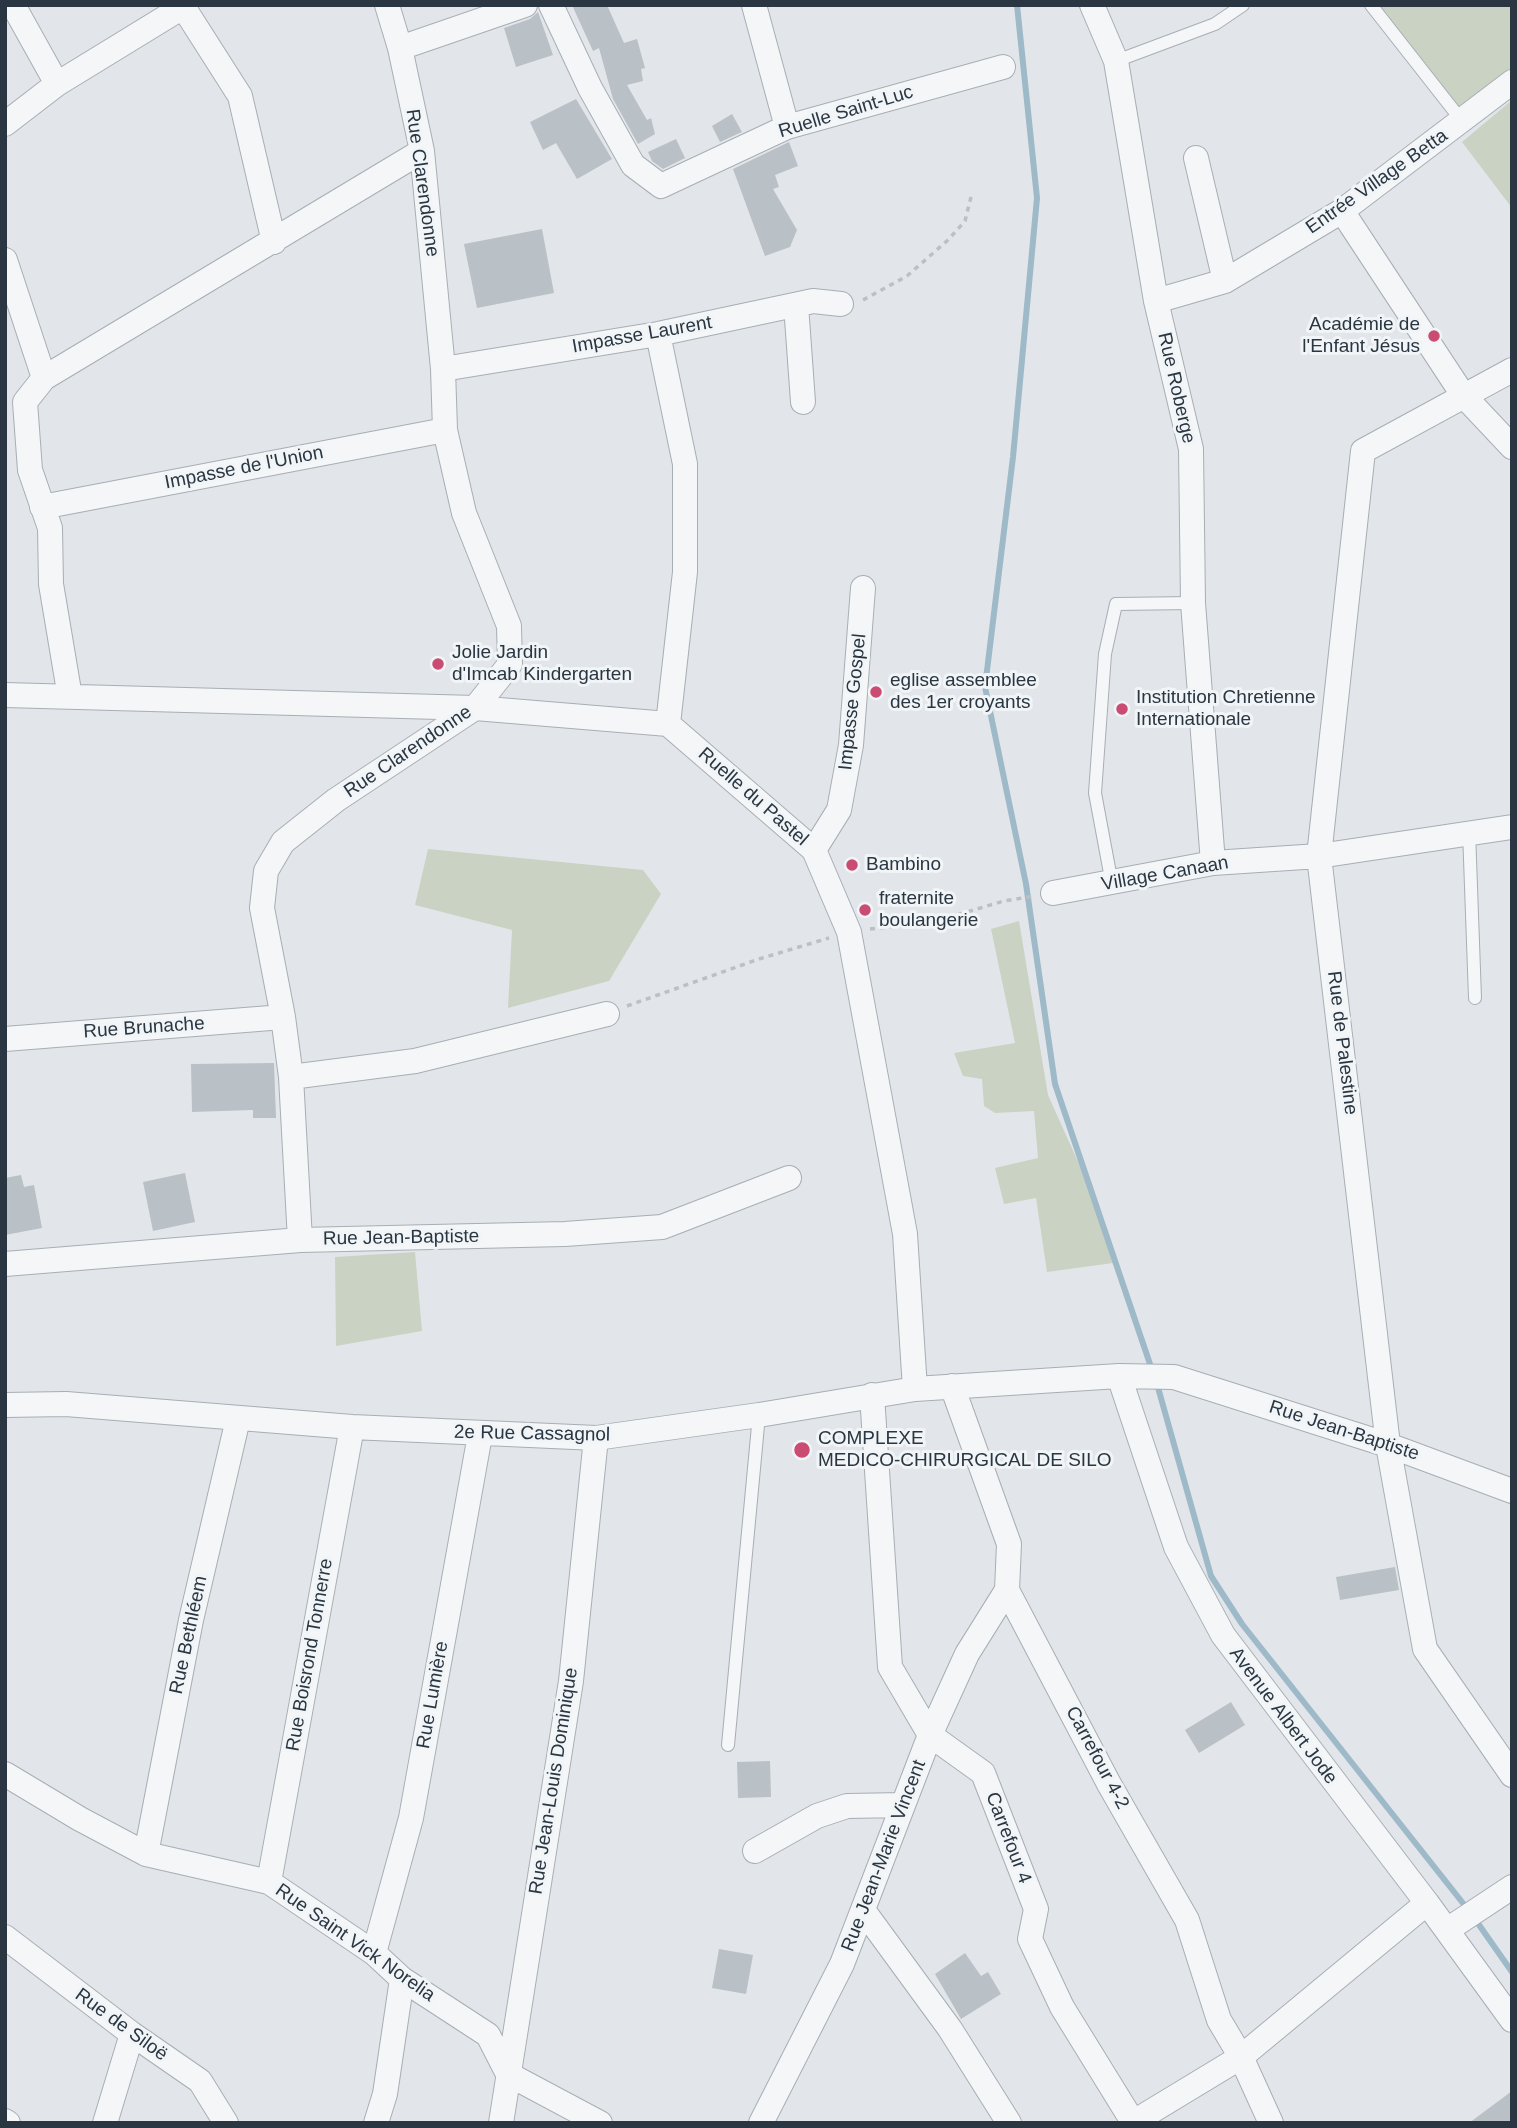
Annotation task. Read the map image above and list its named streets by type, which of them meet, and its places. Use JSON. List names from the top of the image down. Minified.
{"streets":{"street":["Ruelle Saint-Luc","Entrée Village Betta","Rue Clarendonne","Impasse Laurent","Rue Roberge","Impasse de l'Union","Impasse Gospel","Ruelle du Pastel","Village Canaan","Rue Brunache","Rue de Palestine","Rue Jean-Baptiste","2e Rue Cassagnol","Rue Bethléem","Rue Boisrond Tonnerre","Rue Lumière","Avenue Albert Jode","Carrefour 4-2","Rue Jean-Louis Dominique","Carrefour 4","Rue Jean-Marie Vincent","Rue Saint Vick Norelia","Rue de Siloë"]},"crossings":[["Entrée Village Betta","Rue Roberge"],["Rue Clarendonne","Impasse Laurent"],["Rue Clarendonne","Impasse de l'Union"],["Rue Clarendonne","Rue Brunache"],["Rue Clarendonne","Rue Jean-Baptiste"],["Rue Roberge","Village Canaan"],["Impasse Gospel","Ruelle du Pastel"],["Ruelle du Pastel","2e Rue Cassagnol"],["Village Canaan","Rue de Palestine"],["Rue de Palestine","Rue Jean-Baptiste"],["Rue Jean-Baptiste","2e Rue Cassagnol"],["Rue Jean-Baptiste","Avenue Albert Jode"],["2e Rue Cassagnol","Rue Bethléem"],["2e Rue Cassagnol","Rue Boisrond Tonnerre"],["2e Rue Cassagnol","Rue Lumière"],["2e Rue Cassagnol","Avenue Albert Jode"],["2e Rue Cassagnol","Rue Jean-Louis Dominique"],["2e Rue Cassagnol","Carrefour 4"],["Rue Bethléem","Rue Saint Vick Norelia"],["Rue Boisrond Tonnerre","Rue Saint Vick Norelia"],["Rue Lumière","Rue Saint Vick Norelia"],["Carrefour 4-2","Rue Jean-Marie Vincent"],["Rue Jean-Louis Dominique","Rue Saint Vick Norelia"],["Carrefour 4","Rue Jean-Marie Vincent"]],"places":["Académie de l'Enfant Jésus","Jolie Jardin d'Imcab Kindergarten","eglise assemblee des 1er croyants","Institution Chretienne Internationale","Bambino","fraternite boulangerie","COMPLEXE MEDICO-CHIRURGICAL DE SILO"]}
